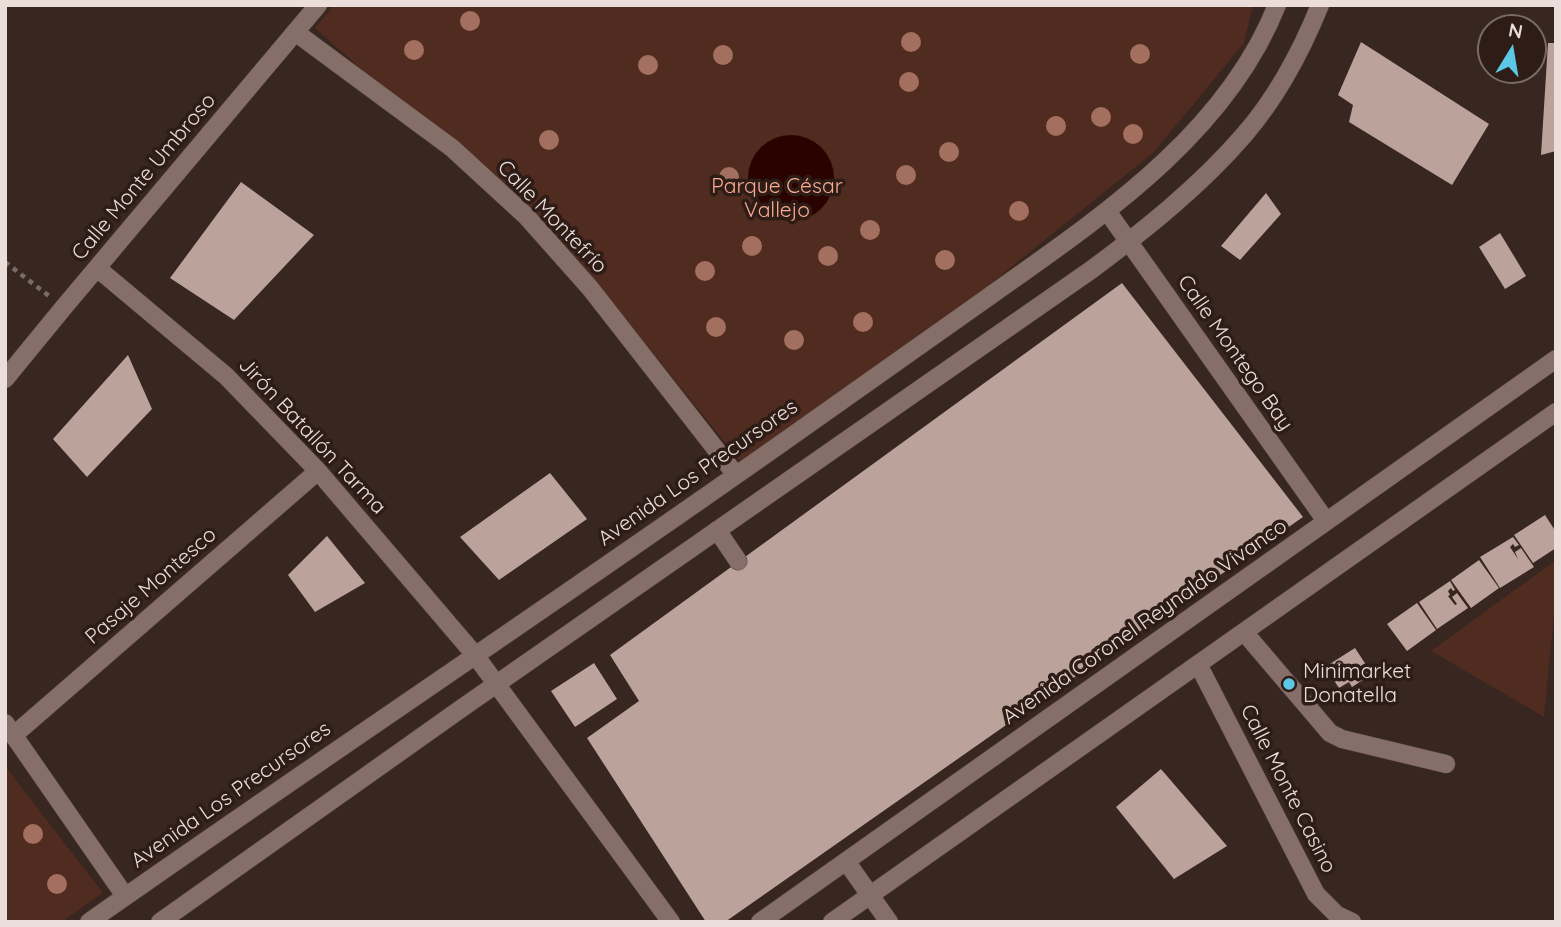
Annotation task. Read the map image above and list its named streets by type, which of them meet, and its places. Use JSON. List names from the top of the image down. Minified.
{"streets":{"street":["Calle Monte Umbroso","Calle Montefrío","Calle Montego Bay","Jirón Batallón Tarma","Avenida Los Precursores","Pasaje Montesco","Avenida Coronel Reynaldo Vivanco","Calle Monte Casino"]},"crossings":[["Calle Monte Umbroso","Calle Montefrío"],["Calle Monte Umbroso","Jirón Batallón Tarma"],["Calle Montefrío","Avenida Los Precursores"],["Calle Montego Bay","Avenida Los Precursores"],["Calle Montego Bay","Avenida Coronel Reynaldo Vivanco"],["Jirón Batallón Tarma","Avenida Los Precursores"],["Jirón Batallón Tarma","Pasaje Montesco"]],"parks":["Parque César Vallejo"],"places":["Minimarket Donatella"],"north":"top"}
